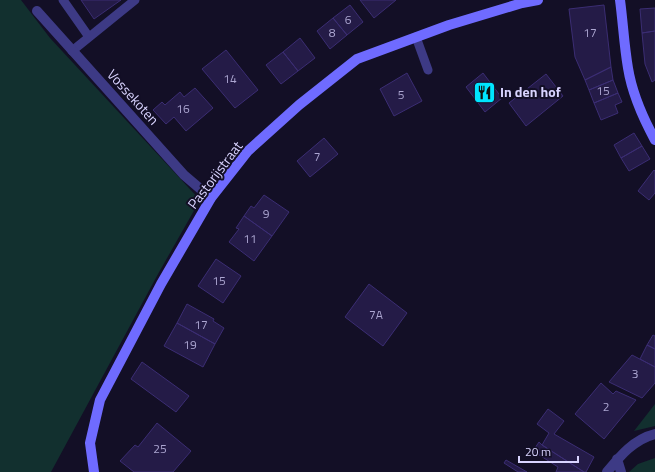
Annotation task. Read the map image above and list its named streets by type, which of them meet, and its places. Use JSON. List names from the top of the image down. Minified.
{"streets":{"street":["Vossekoten","Pastorijstraat"]},"crossings":[["Vossekoten","Pastorijstraat"]],"places":{"restaurant":["In den hof"]},"house_numbers":["6","8","17","14","15","5","16","7","9","11","15","7A","17","19","3","2","25"],"scale_bar":"20 m"}
